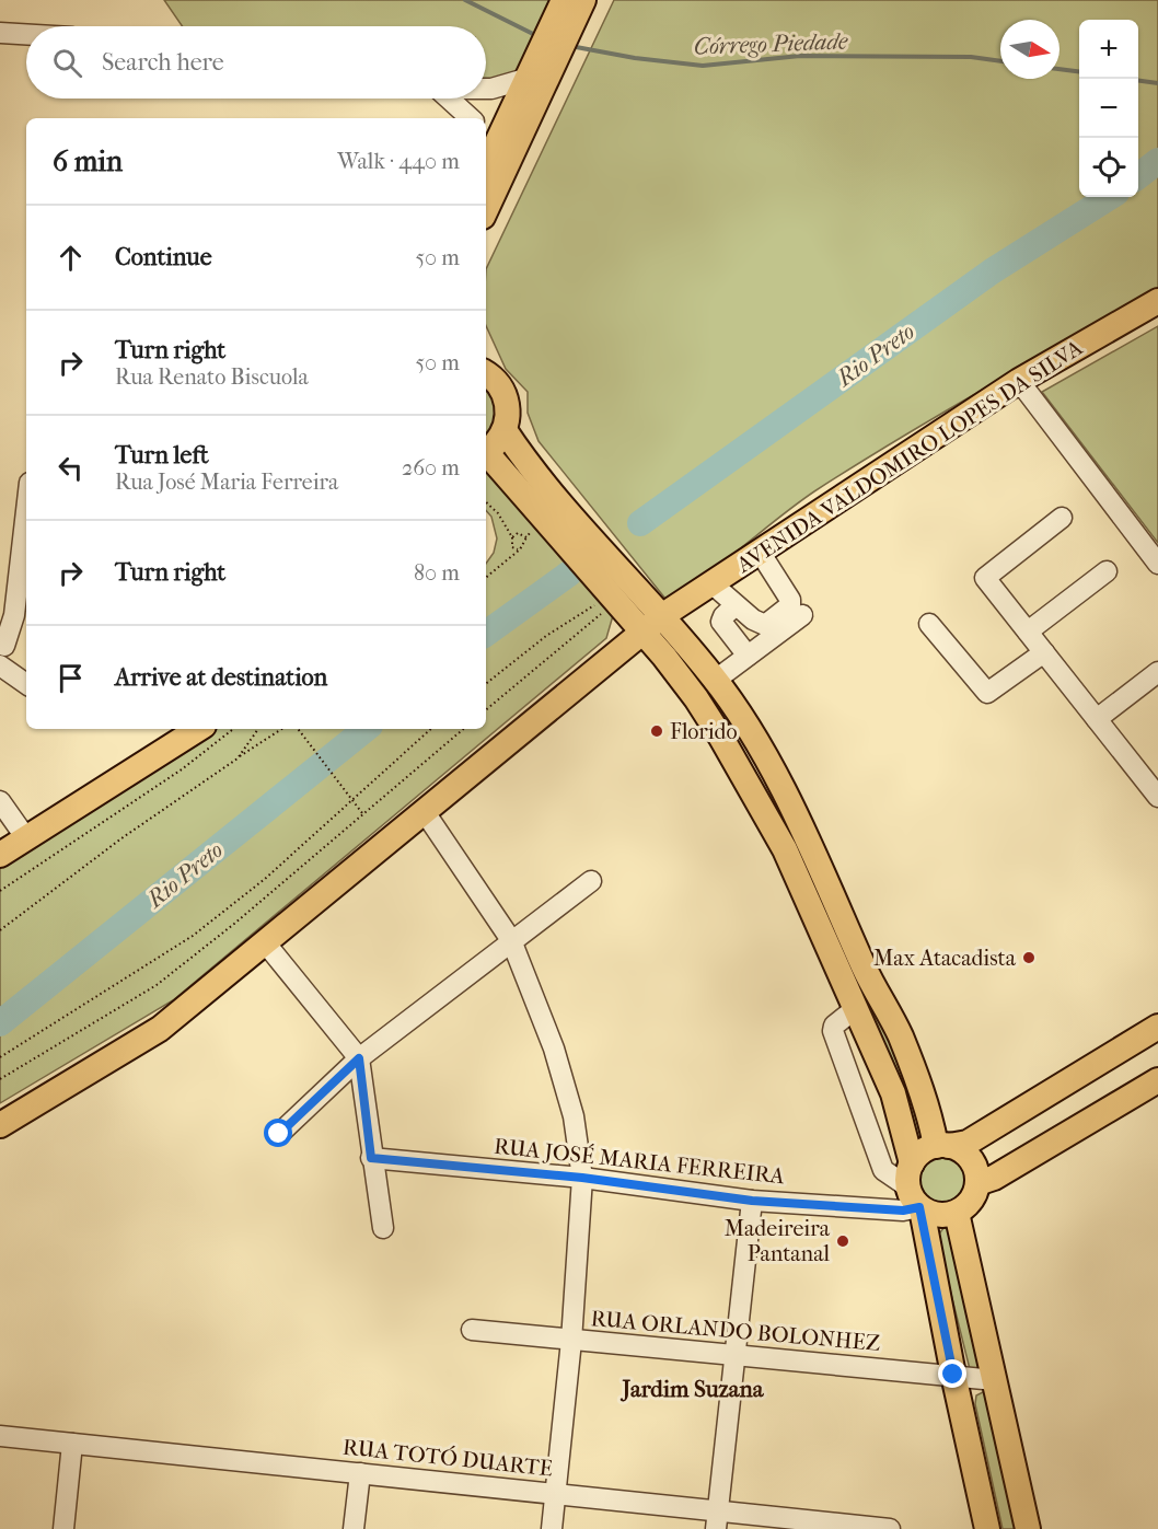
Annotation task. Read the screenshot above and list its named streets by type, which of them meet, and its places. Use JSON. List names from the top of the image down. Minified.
{"streets":{"main road":["AVENIDA VALDOMIRO LOPES DA SILVA"],"street":["RUA JOSÉ MARIA FERREIRA","RUA ORLANDO BOLONHEZ","RUA TOTÓ DUARTE"]},"districts":["Jardim Suzana"],"water":["Córrego Piedade","Rio Preto"],"places":["Florido","Max Atacadista","Madeireira Pantanal"],"north":"right","page":{"map_buttons":["+","−"],"search":"Search here","heading":["6 min","Walk · 440 m"],"list":[["Continue","50 m"],["Turn right","Rua Renato Biscuola","50 m"],["Turn left","Rua José Maria Ferreira","260 m"],["Turn right","80 m"],"Arrive at destination"]}}
